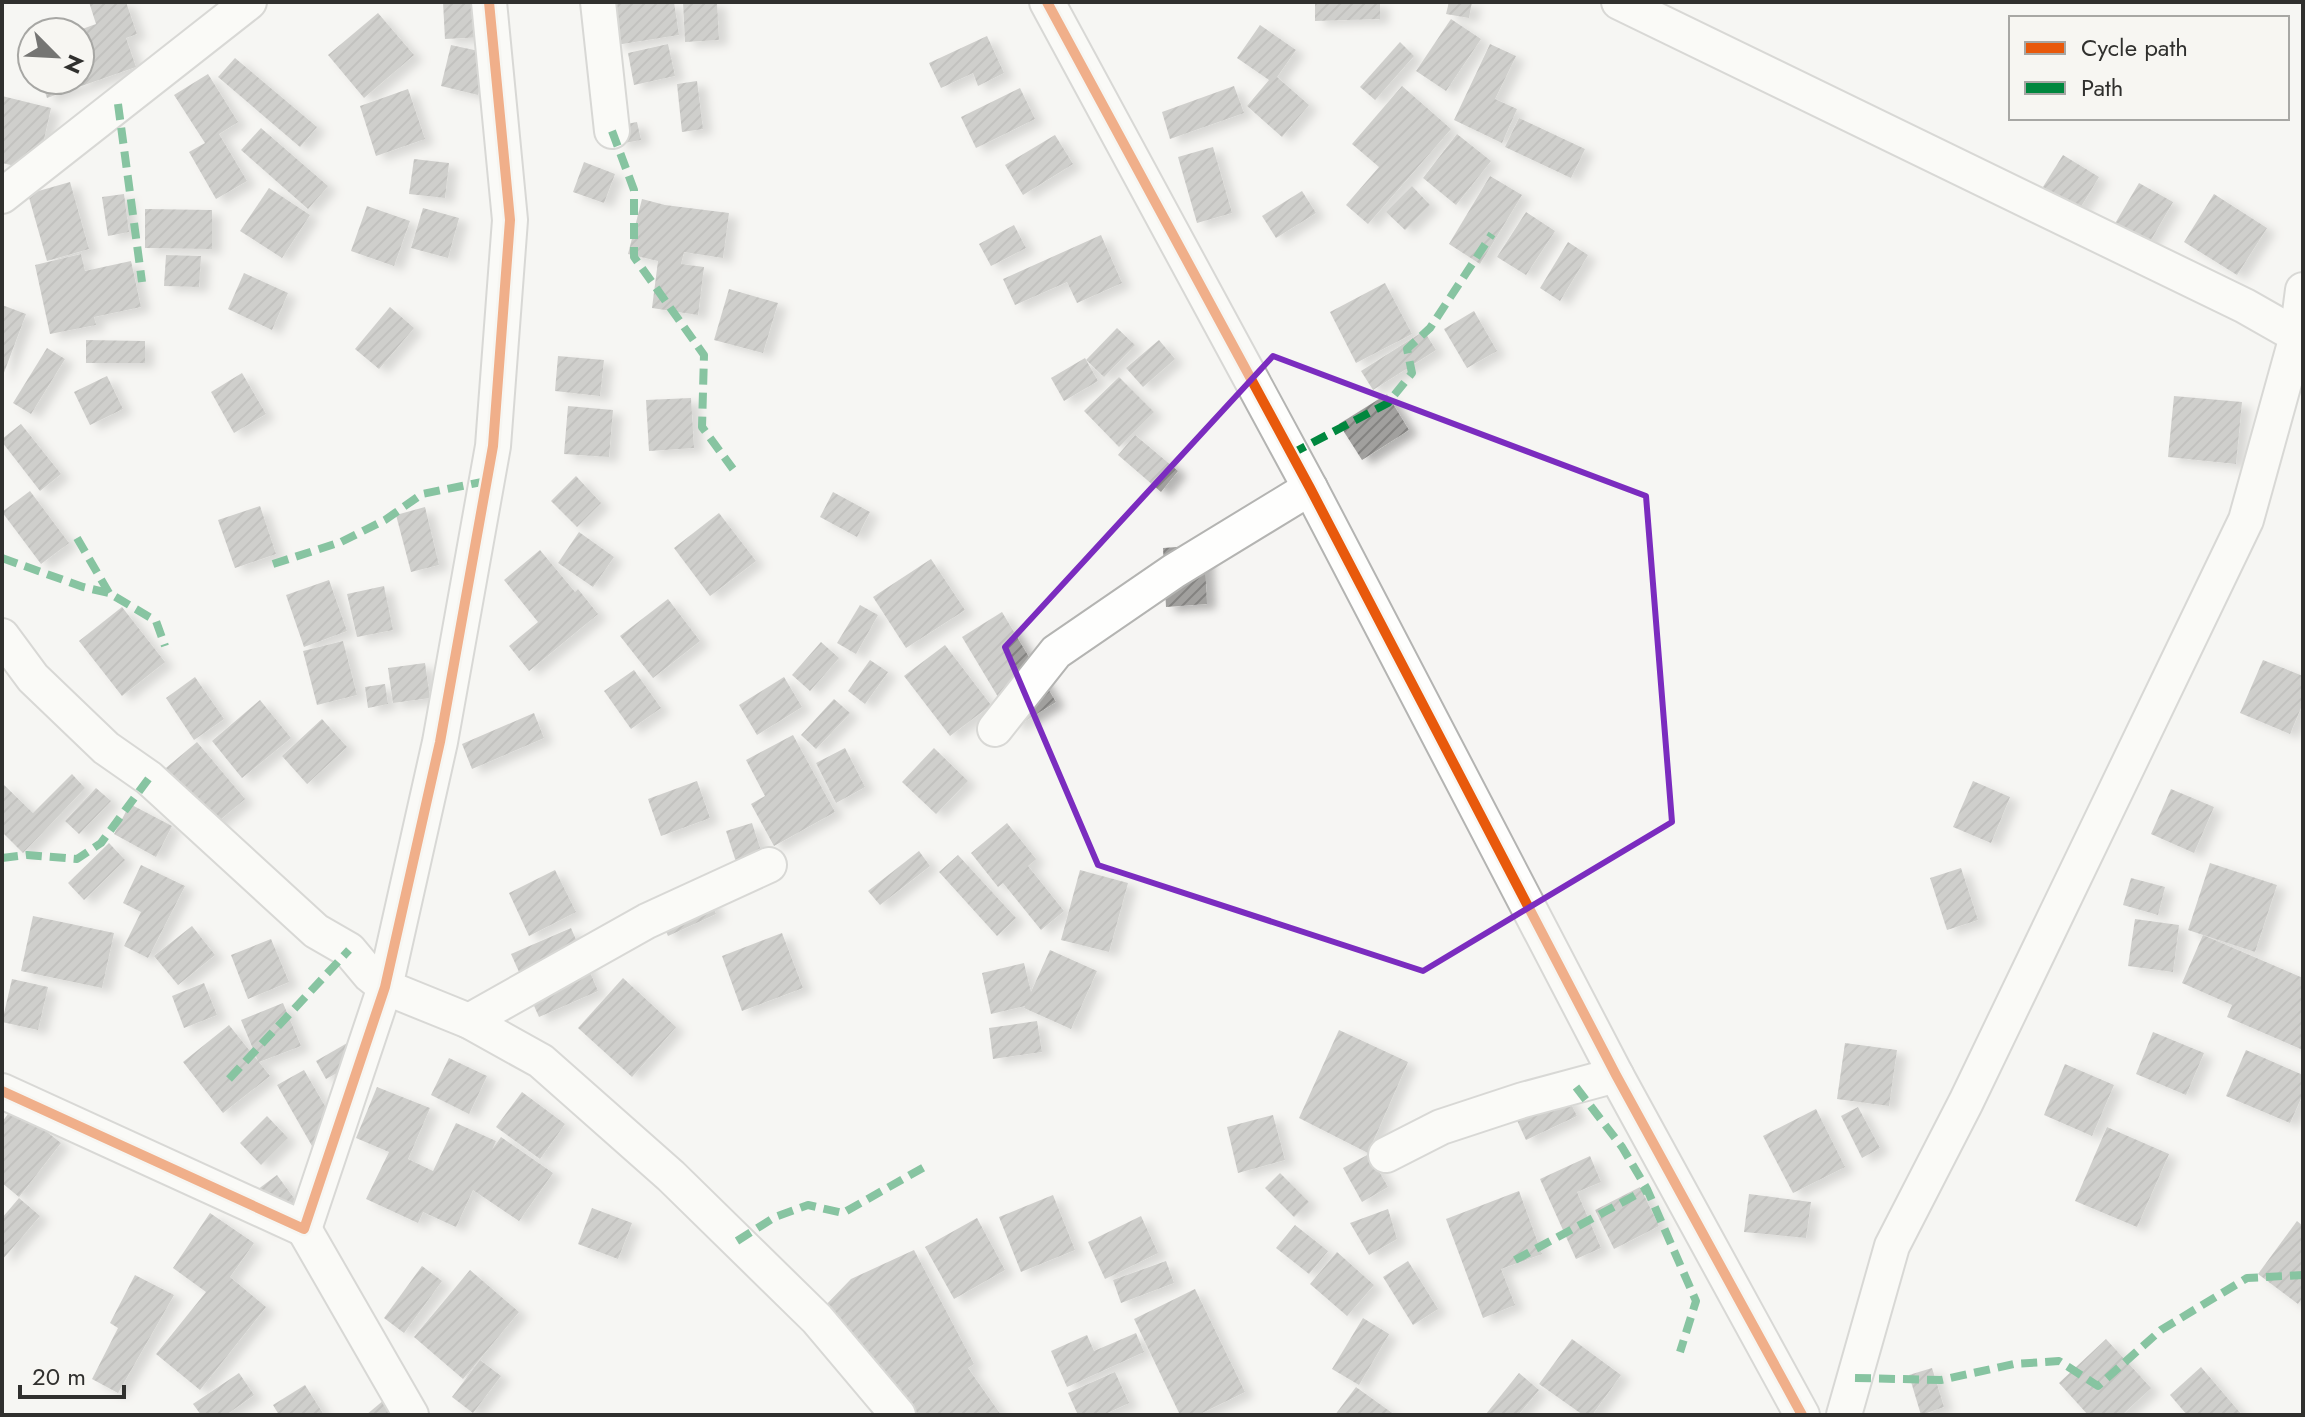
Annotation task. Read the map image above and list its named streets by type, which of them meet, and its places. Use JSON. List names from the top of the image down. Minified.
{"legend":["Cycle path","Path"],"scale_bar":"20 m","north":"bottom right"}
